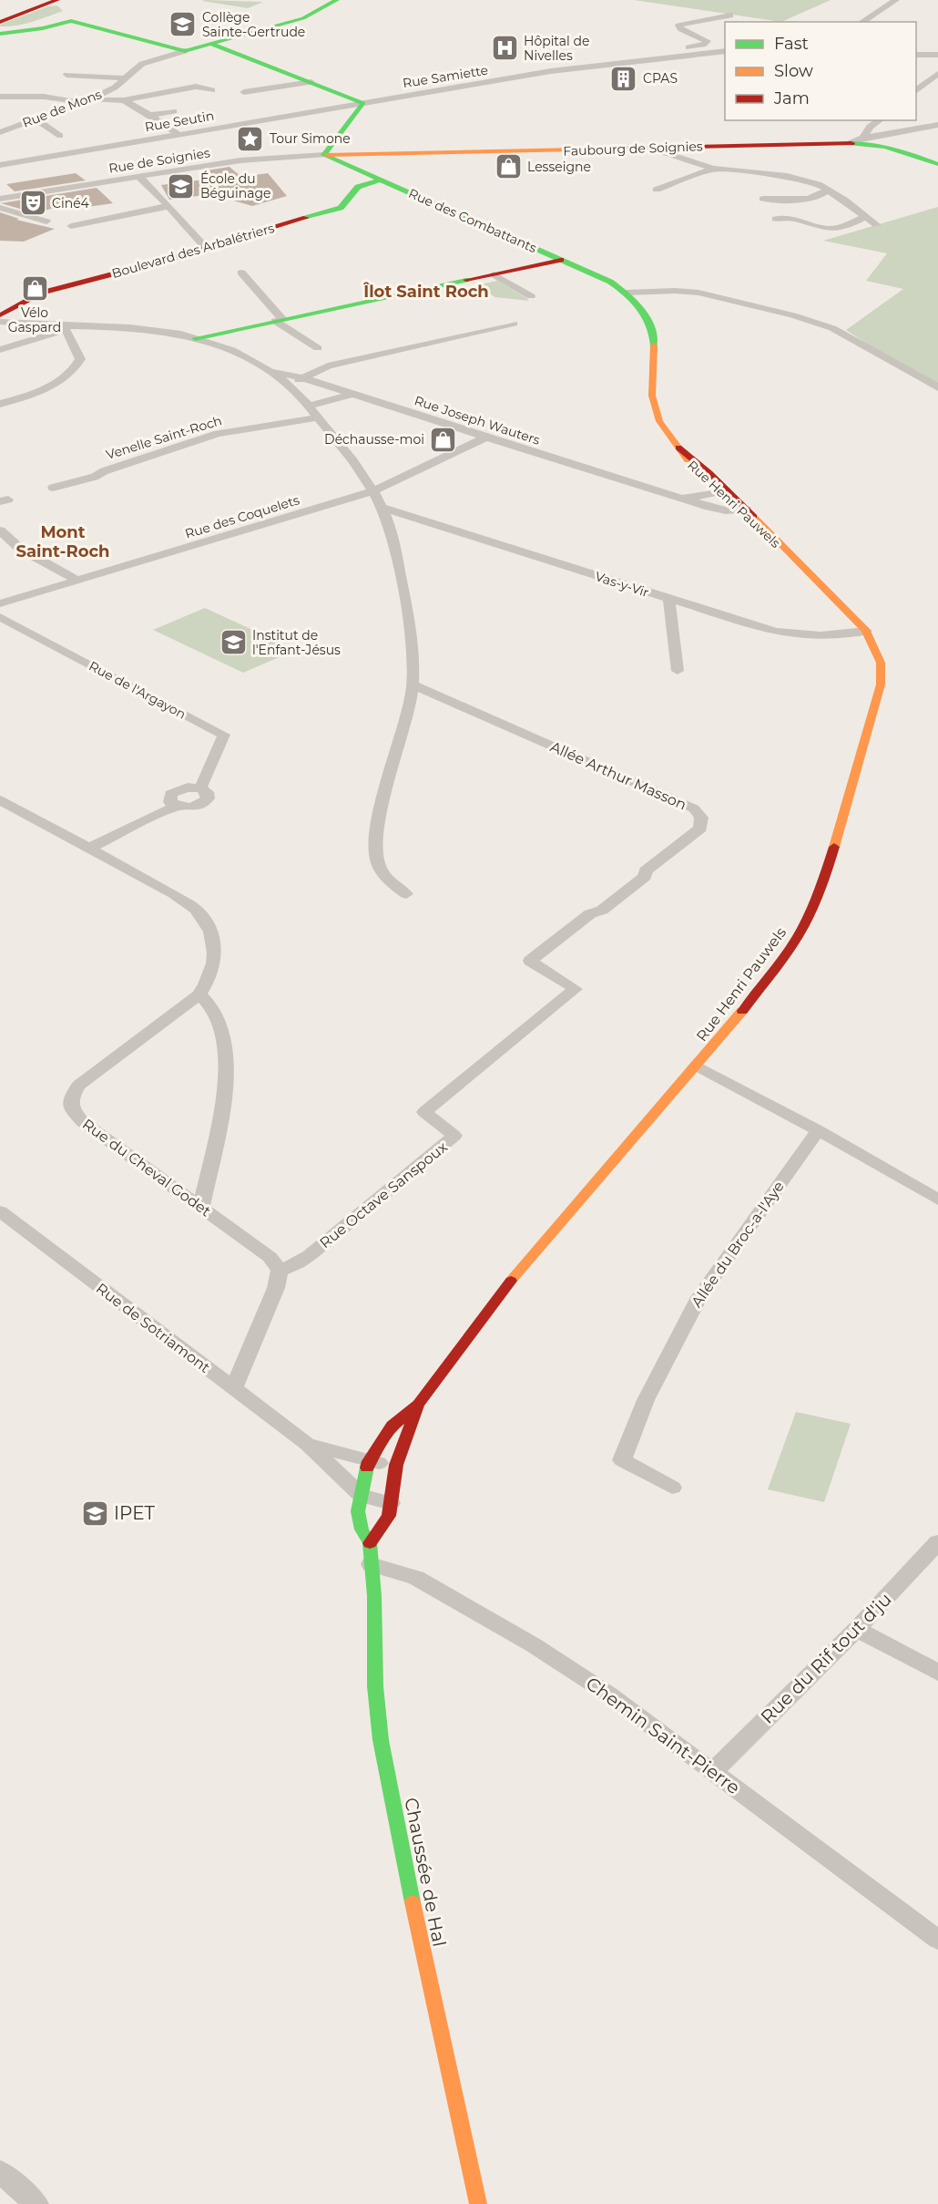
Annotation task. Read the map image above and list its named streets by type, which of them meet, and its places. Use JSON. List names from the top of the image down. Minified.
{"streets":{"main road":["Rue de Mons","Faubourg de Soignies","Rue des Combattants","Boulevard des Arbalétriers","Rue Henri Pauwels","Chaussée de Hal"],"street":["Rue Samiette","Rue Seutin","Rue de Soignies","Rue Joseph Wauters","Venelle Saint-Roch","Rue des Coquelets","Vas-y-Vir","Rue de l'Argayon","Allée Arthur Masson","Rue du Cheval Godet","Rue Octave Sanspoux","Allée du Broc-a-l'Aye","Rue de Sotriamont","Rue du Rif tout d'ju","Chemin Saint-Pierre"]},"crossings":[["Rue Samiette","Rue Seutin"],["Faubourg de Soignies","Rue de Soignies"],["Faubourg de Soignies","Rue des Combattants"],["Rue de Soignies","Rue des Combattants"],["Rue des Combattants","Boulevard des Arbalétriers"],["Rue des Combattants","Rue Henri Pauwels"],["Rue Joseph Wauters","Rue Henri Pauwels"],["Rue Joseph Wauters","Rue des Coquelets"],["Rue Henri Pauwels","Vas-y-Vir"],["Rue Henri Pauwels","Chaussée de Hal"],["Rue de l'Argayon","Rue du Cheval Godet"],["Allée Arthur Masson","Rue Octave Sanspoux"],["Rue du Cheval Godet","Rue Octave Sanspoux"],["Rue de Sotriamont","Chaussée de Hal"],["Rue du Rif tout d'ju","Chemin Saint-Pierre"],["Chemin Saint-Pierre","Chaussée de Hal"]],"districts":["Îlot Saint Roch","Mont Saint-Roch"],"places":{"school or university":["Collège Sainte-Gertrude","École du Béguinage","Institut de l'Enfant-Jésus","IPET"],"hospital":["Hôpital de Nivelles"],"building":["CPAS"],"place":["Tour Simone"],"shop":["Lesseigne","Vélo Gaspard","Déchausse-moi"],"theatre":["Ciné4"]},"legend":["Fast","Slow","Jam"]}
